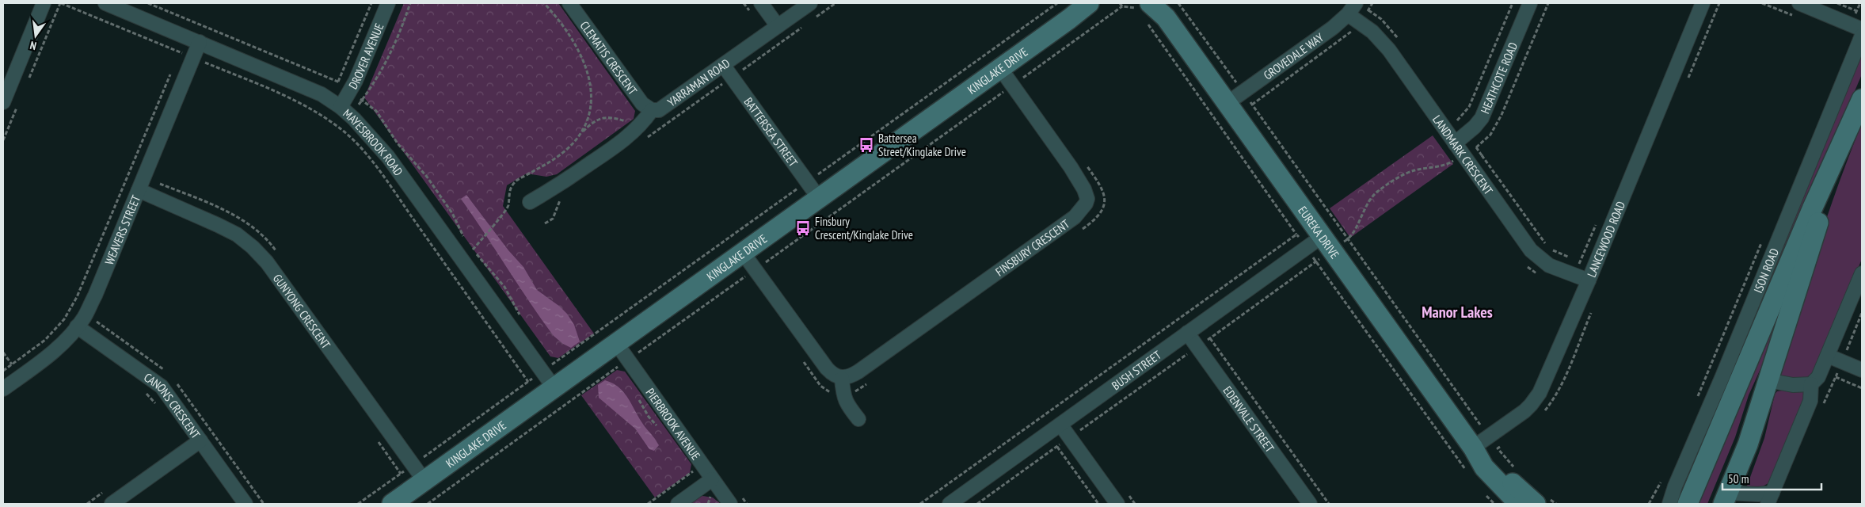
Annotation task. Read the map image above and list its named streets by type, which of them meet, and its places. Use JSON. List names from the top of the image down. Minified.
{"streets":{"street":["DROVER AVENUE","GROVEDALE WAY","CLEMATIS CRESCENT","KINGLAKE DRIVE","HEATHCOTE ROAD","YARRAMAN ROAD","BATTERSEA STREET","MAYESBROOK ROAD","LANDMARK CRESCENT","WEAVERS STREET","EUREKA DRIVE","LANCEWOOD ROAD","FINSBURY CRESCENT","ISON ROAD","GUNYONG CRESCENT","BUSH STREET","CANONS CRESCENT","EDENVALE STREET","PIERBROOK AVENUE"]},"crossings":[["DROVER AVENUE","MAYESBROOK ROAD"],["GROVEDALE WAY","LANDMARK CRESCENT"],["GROVEDALE WAY","EUREKA DRIVE"],["CLEMATIS CRESCENT","YARRAMAN ROAD"],["KINGLAKE DRIVE","BATTERSEA STREET"],["KINGLAKE DRIVE","MAYESBROOK ROAD"],["KINGLAKE DRIVE","FINSBURY CRESCENT"],["KINGLAKE DRIVE","GUNYONG CRESCENT"],["KINGLAKE DRIVE","PIERBROOK AVENUE"],["HEATHCOTE ROAD","LANDMARK CRESCENT"],["YARRAMAN ROAD","BATTERSEA STREET"],["MAYESBROOK ROAD","WEAVERS STREET"],["LANDMARK CRESCENT","LANCEWOOD ROAD"],["WEAVERS STREET","GUNYONG CRESCENT"],["WEAVERS STREET","CANONS CRESCENT"],["EUREKA DRIVE","LANCEWOOD ROAD"],["EUREKA DRIVE","BUSH STREET"],["BUSH STREET","EDENVALE STREET"]],"districts":["Manor Lakes"],"places":{"bus stop":["Battersea Street/Kinglake Drive","Finsbury Crescent/Kinglake Drive"]},"scale_bar":"50 m","north":"bottom"}
